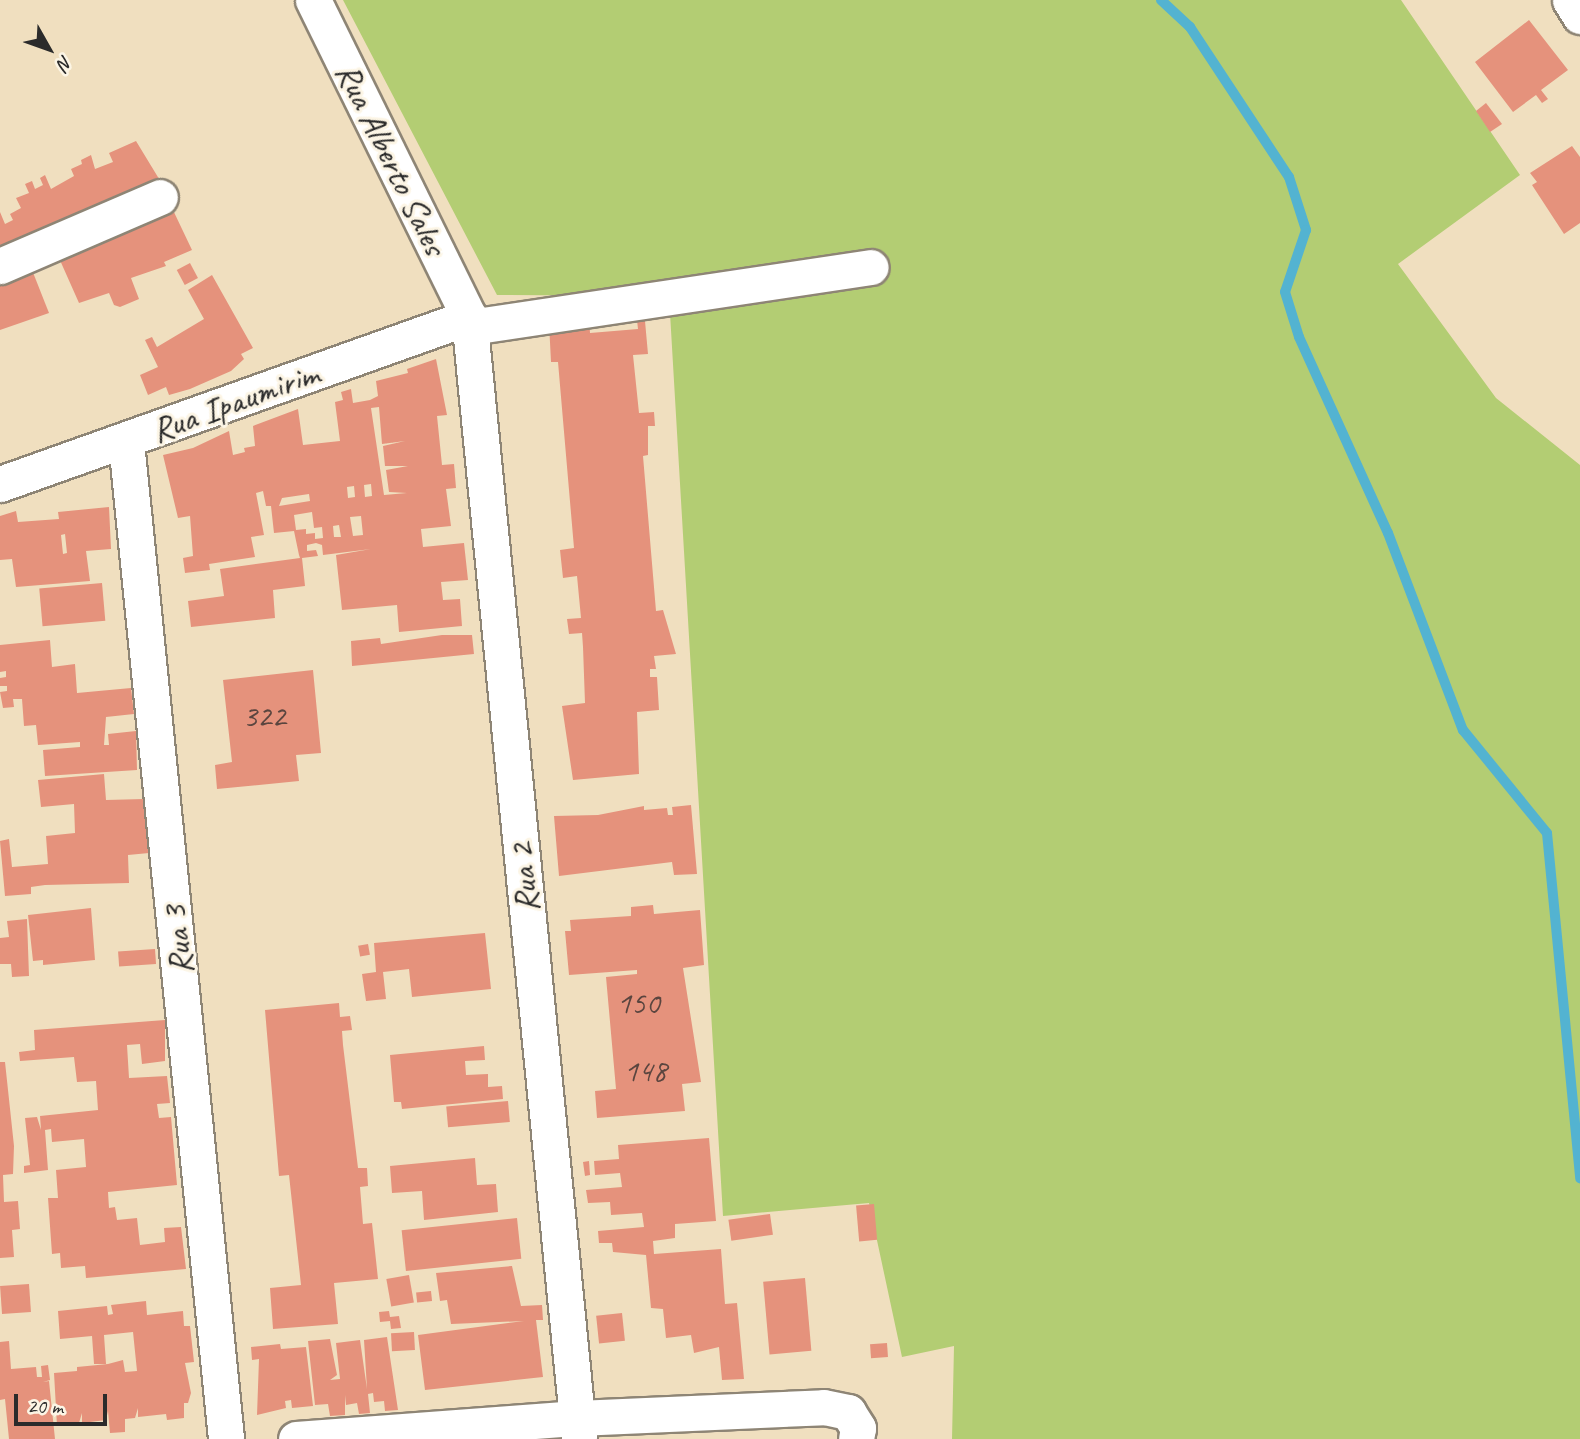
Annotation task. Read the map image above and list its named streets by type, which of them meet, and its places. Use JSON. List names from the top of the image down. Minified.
{"streets":{"street":["Rua Alberto Sales","Rua Ipaumirim","Rua 2","Rua 3"]},"crossings":[["Rua Alberto Sales","Rua Ipaumirim"],["Rua Alberto Sales","Rua 2"],["Rua Ipaumirim","Rua 2"],["Rua Ipaumirim","Rua 3"]],"house_numbers":["322","150","148"],"scale_bar":"20 m","north":"bottom right"}
